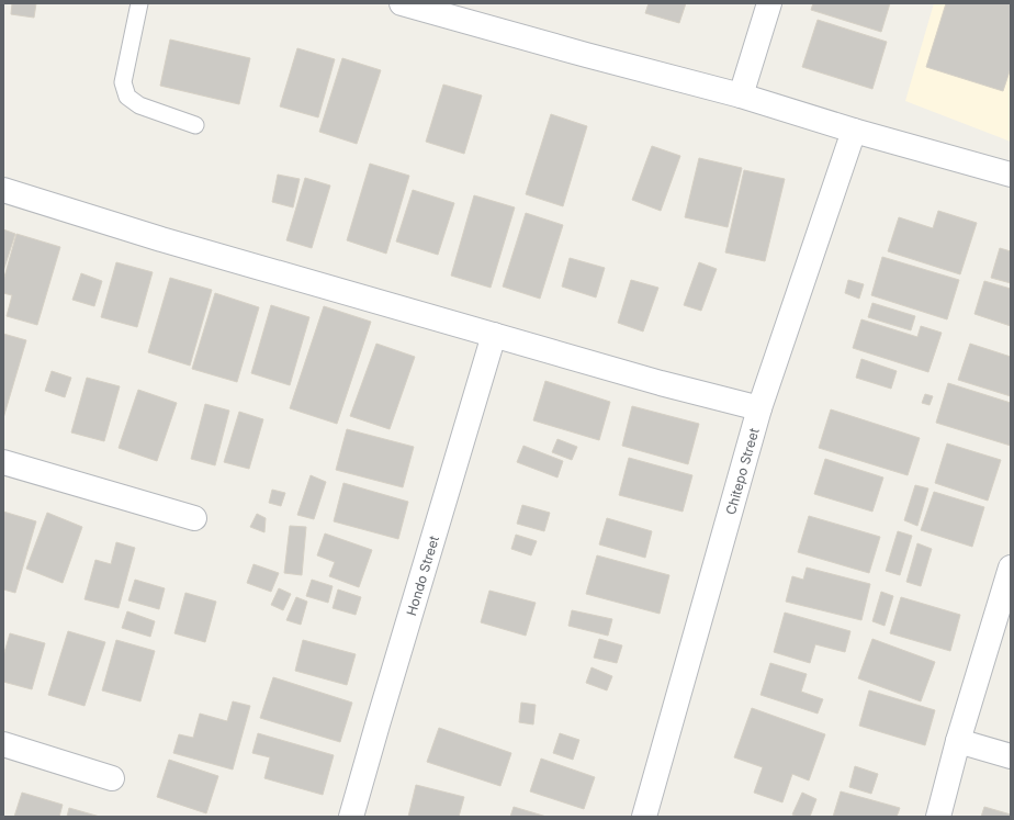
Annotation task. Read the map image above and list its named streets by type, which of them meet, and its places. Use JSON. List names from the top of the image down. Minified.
{"streets":{"street":["Chitepo Street","Hondo Street"]}}
